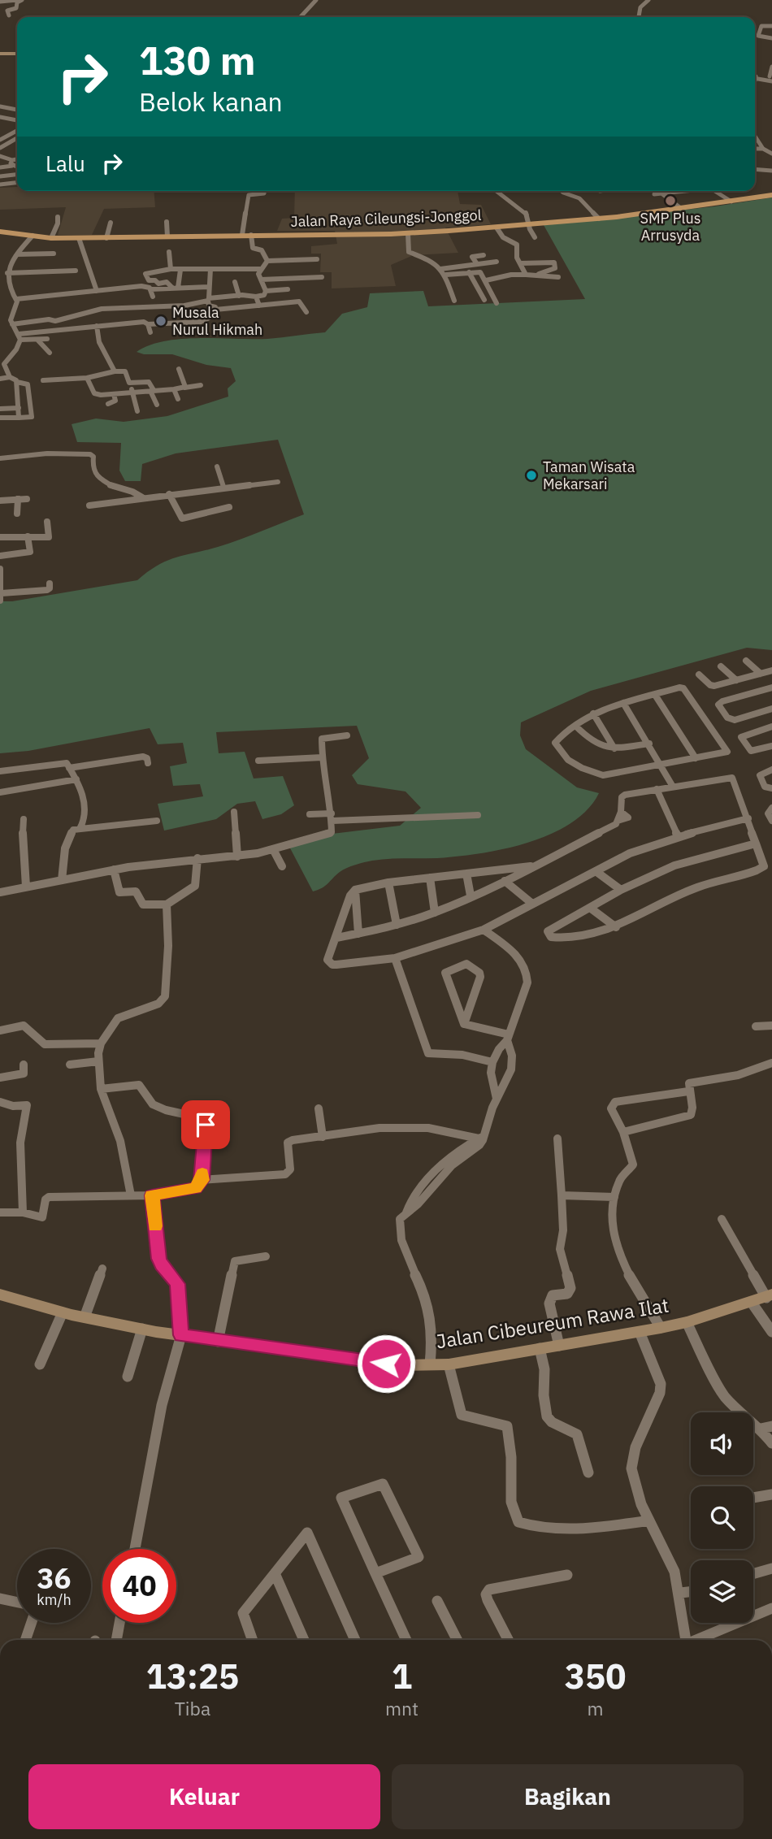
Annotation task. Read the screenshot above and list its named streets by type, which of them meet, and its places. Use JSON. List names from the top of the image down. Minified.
{"streets":{"main road":["Jalan Raya Cileungsi-Jonggol"],"street":["Jalan Cibeureum Rawa Ilat"]},"places":["SMP Plus Arrusyda","Musala Nurul Hikmah","Taman Wisata Mekarsari"],"page":{"turn":["130 m","Belok kanan"],"then":"Lalu","speed":"36 km/h","limit":"40","eta":["13:25","Tiba","1","mnt","350","m"],"buttons":["Keluar","Bagikan"]}}
